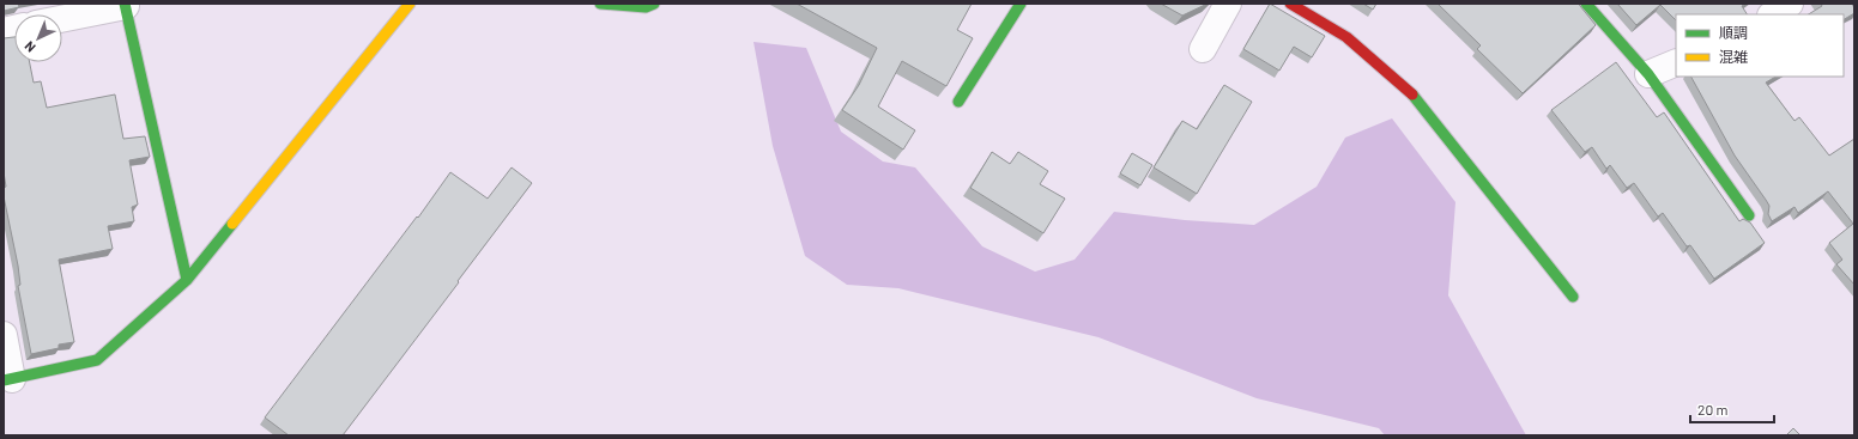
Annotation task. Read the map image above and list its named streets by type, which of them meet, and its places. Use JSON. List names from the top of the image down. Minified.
{"legend":["順調","混雑"],"scale_bar":"20 m","north":"bottom left"}
